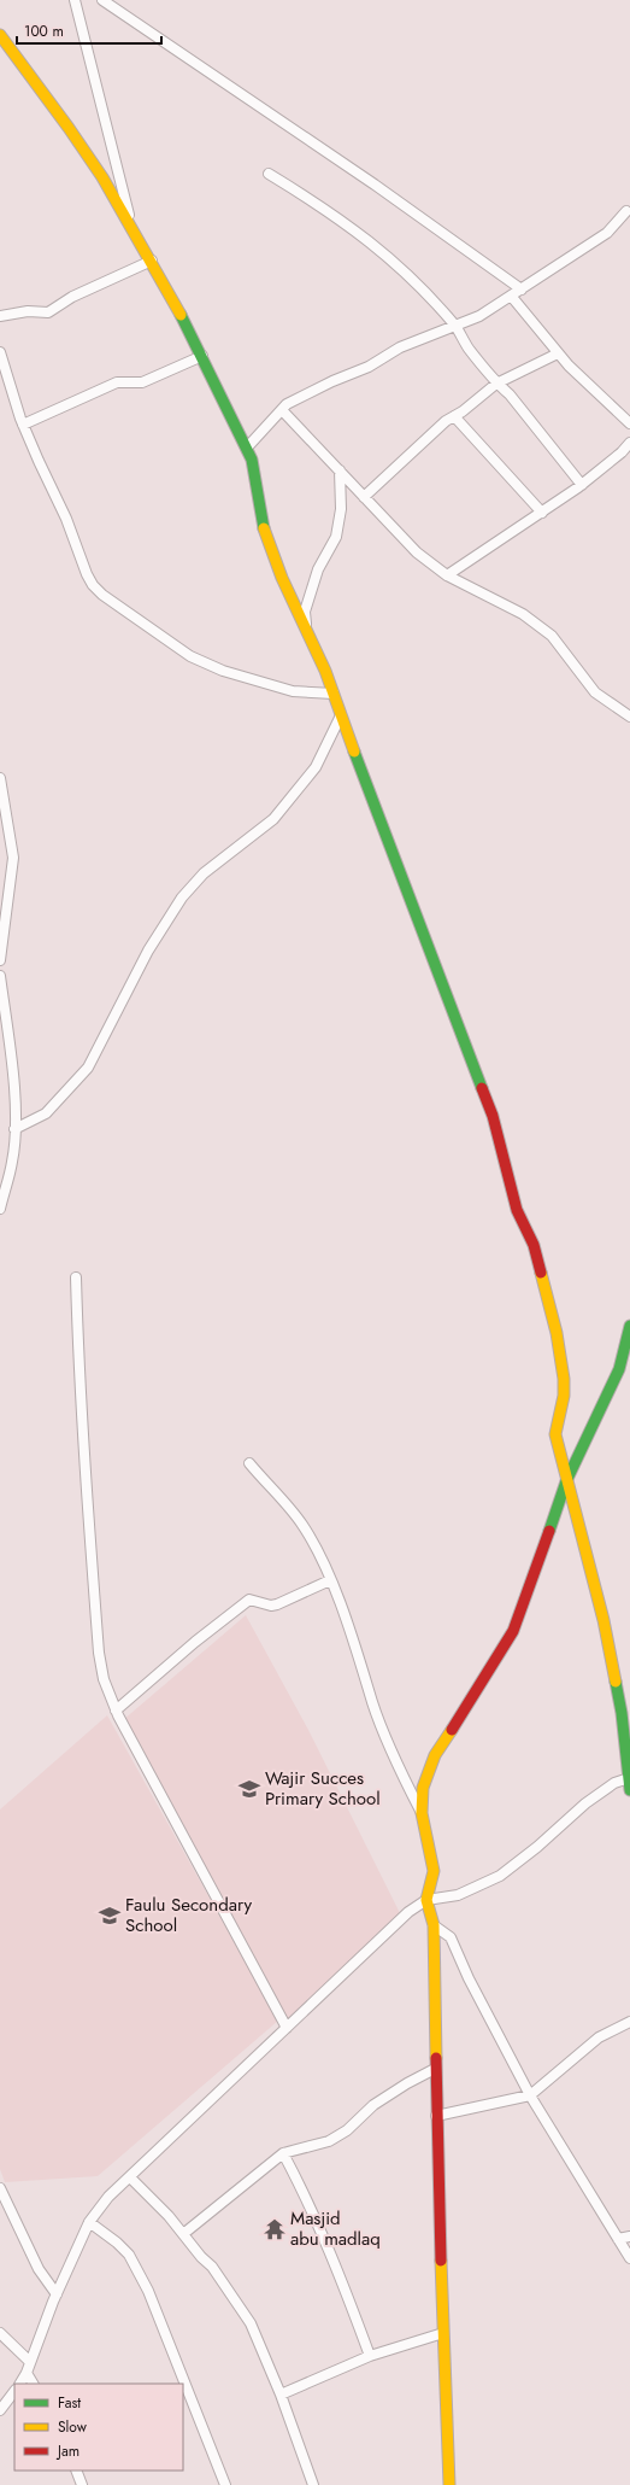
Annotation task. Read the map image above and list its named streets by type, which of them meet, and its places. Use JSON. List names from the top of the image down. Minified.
{"places":{"school or university":["Wajir Succes Primary School","Faulu Secondary School"],"temple":["Masjid abu madlaq"]},"legend":["Fast","Slow","Jam"],"scale_bar":"100 m"}
